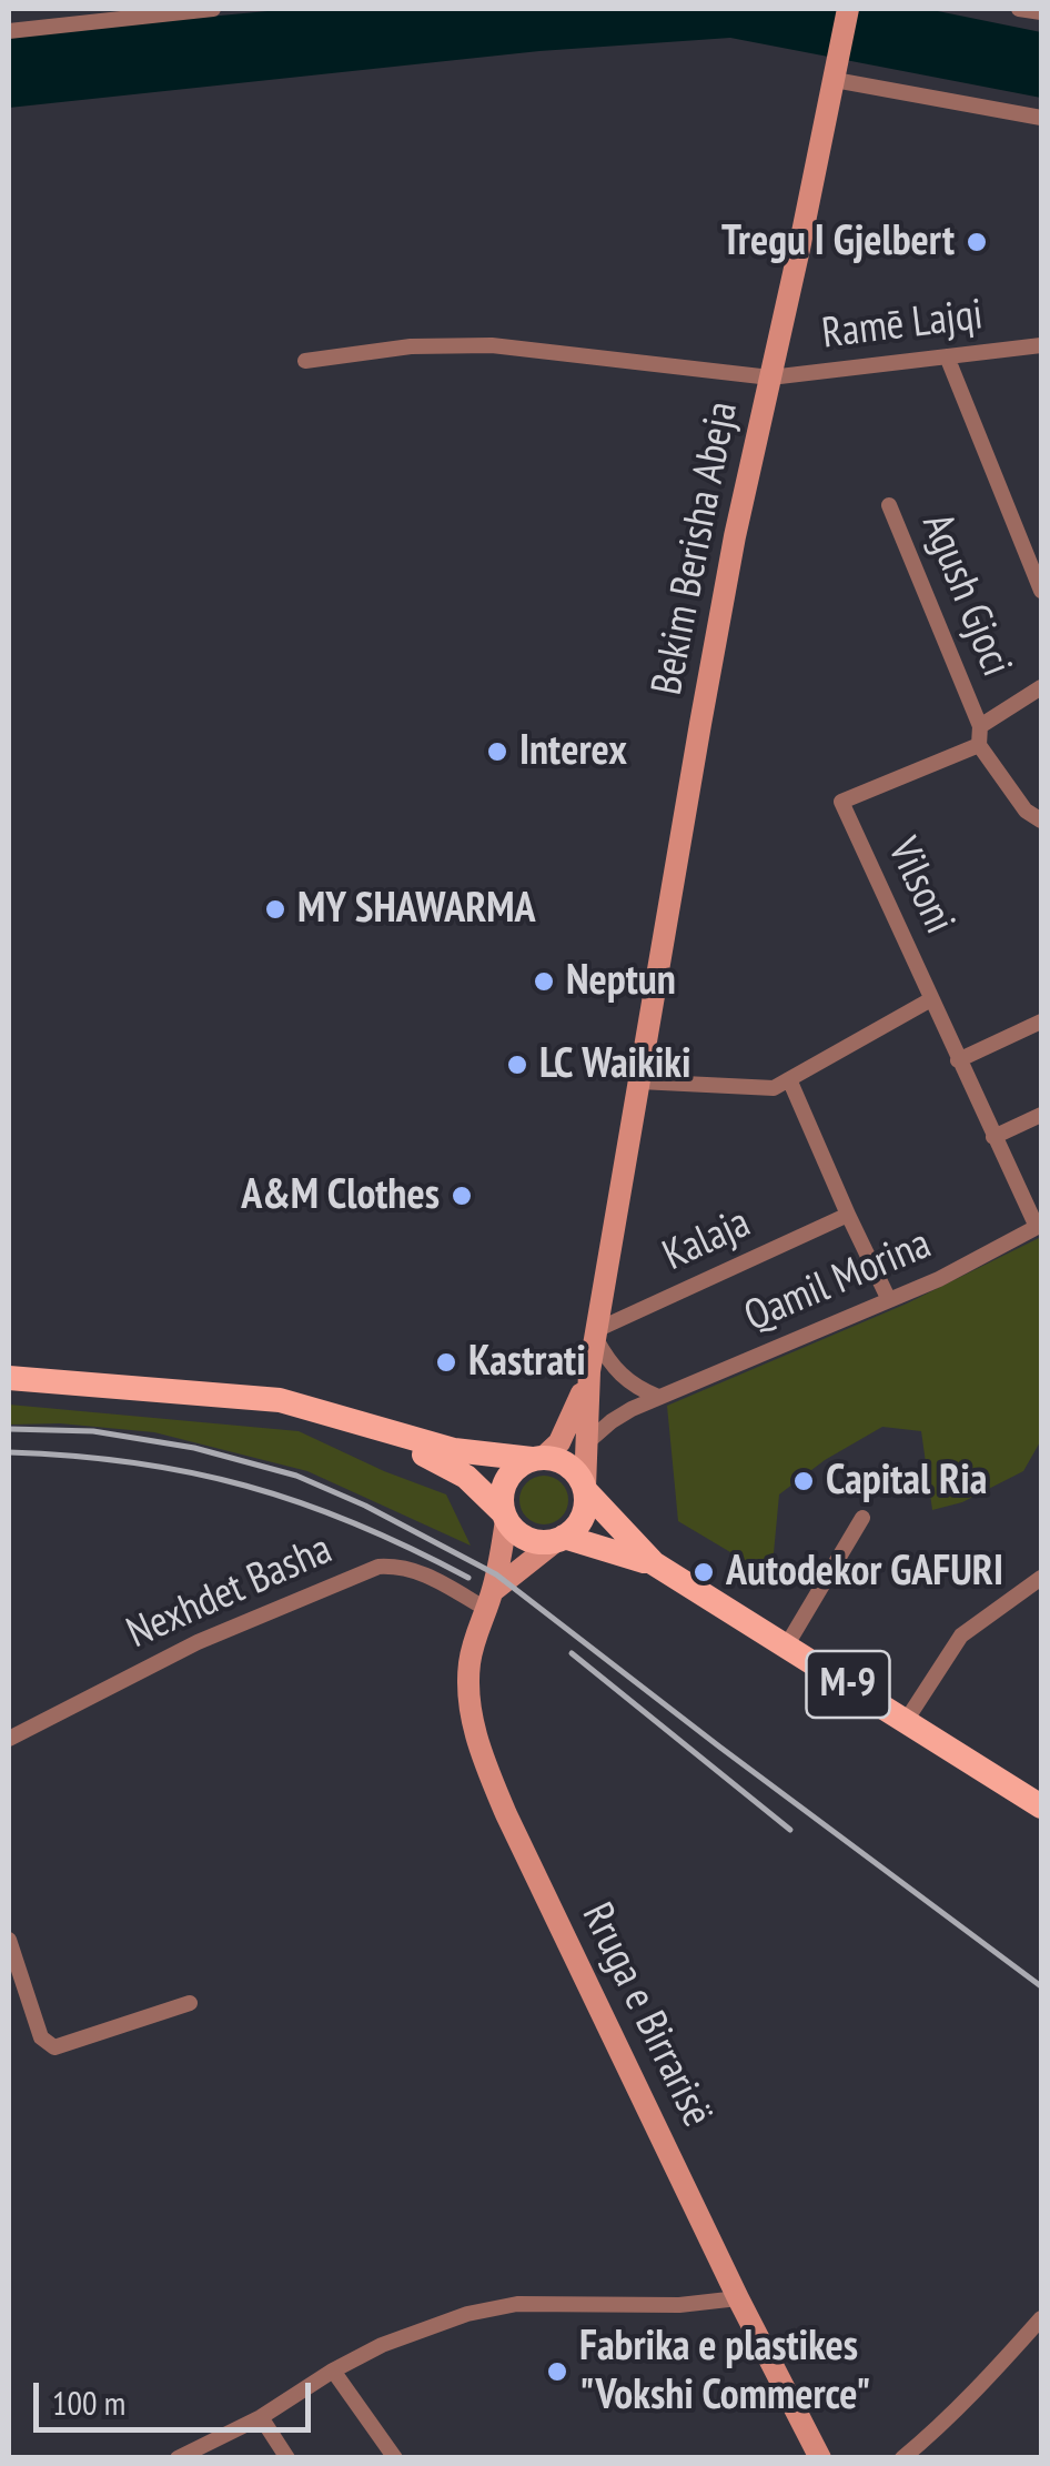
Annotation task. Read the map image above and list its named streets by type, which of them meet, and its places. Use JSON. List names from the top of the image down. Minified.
{"streets":{"main road":["M-9"],"street":["Ramē Lajqi","Bekim Berisha Abeja","Agush Gjoci","Vilsoni","Kalaja","Qamil Morina","Nexhdet Basha","Rruga e Birrarisë"]},"crossings":[["Ramē Lajqi","Bekim Berisha Abeja"],["Bekim Berisha Abeja","Kalaja"],["Bekim Berisha Abeja","Qamil Morina"],["Bekim Berisha Abeja","M-9"],["Bekim Berisha Abeja","Rruga e Birrarisë"],["Agush Gjoci","Vilsoni"],["Vilsoni","Qamil Morina"],["Nexhdet Basha","Rruga e Birrarisë"],["M-9","Rruga e Birrarisë"]],"places":["Tregu I Gjelbert","Interex","MY SHAWARMA","Neptun","LC Waikiki","A&M Clothes","Kastrati","Capital Ria","Autodekor GAFURI","Fabrika e plastikes \"Vokshi Commerce\""],"scale_bar":"100 m"}
